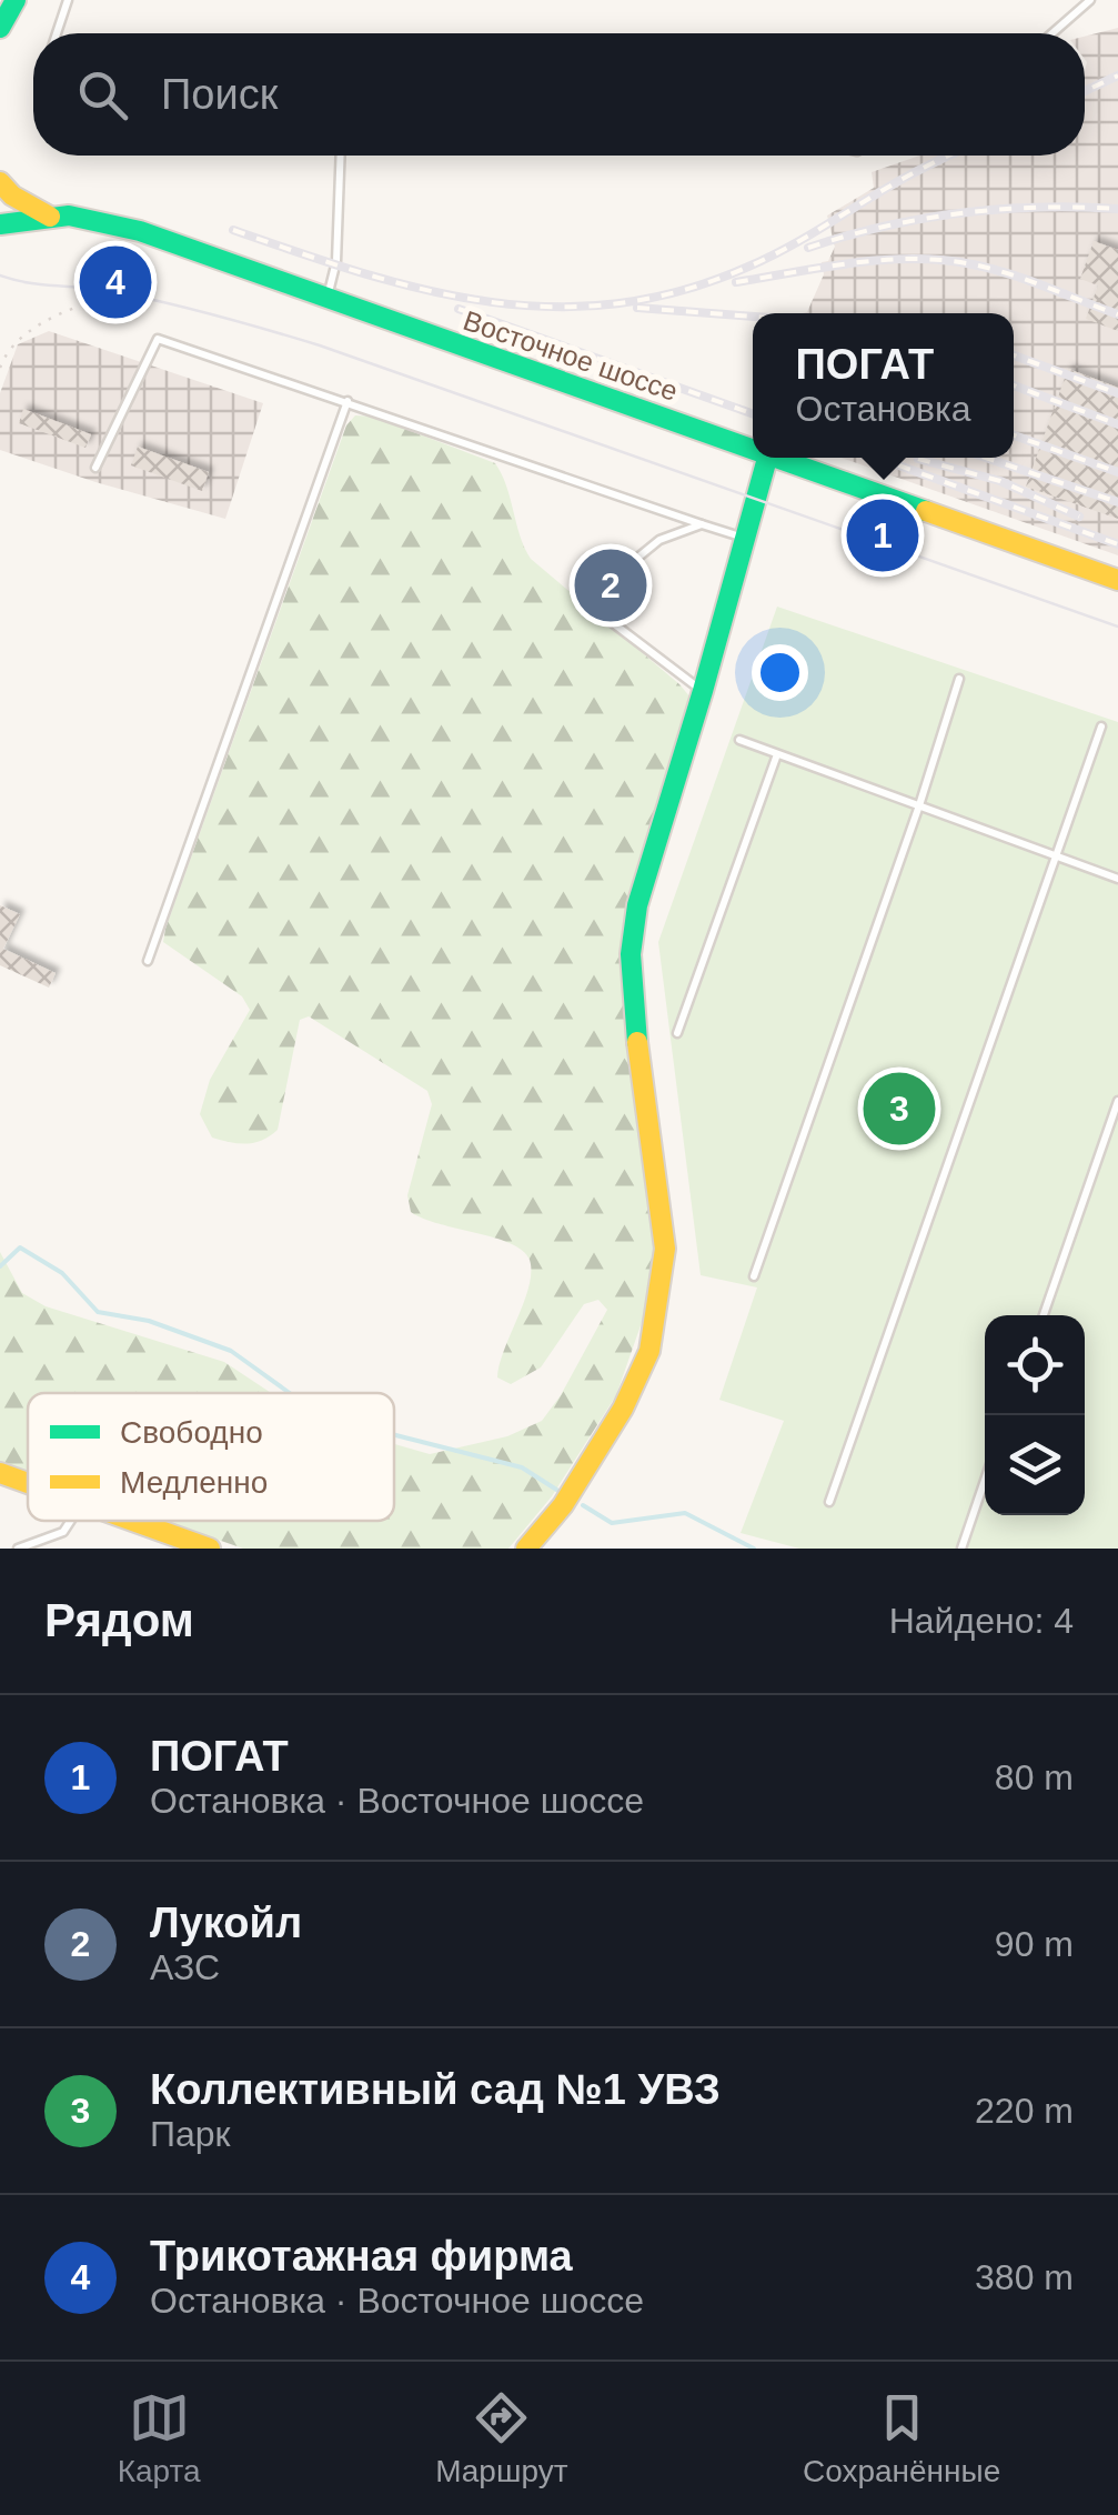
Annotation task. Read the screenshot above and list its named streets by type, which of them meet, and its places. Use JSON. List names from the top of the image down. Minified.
{"streets":{"street":["Восточное шоссе"]},"legend":["Свободно","Медленно"],"page":{"search":"Поиск","pins":["4","1","2","3"],"popup":["ПОГАТ","Остановка"],"heading":["Рядом","Найдено: 4"],"list":[{"mark":"1","name":"ПОГАТ","note":"Остановка · Восточное шоссе","value":"80 m"},{"mark":"2","name":"Лукойл","note":"АЗС","value":"90 m"},{"mark":"3","name":"Коллективный сад №1 УВЗ","note":"Парк","value":"220 m"},{"mark":"4","name":"Трикотажная фирма","note":"Остановка · Восточное шоссе","value":"380 m"}],"nav":["Карта","Маршрут","Сохранённые"]}}
